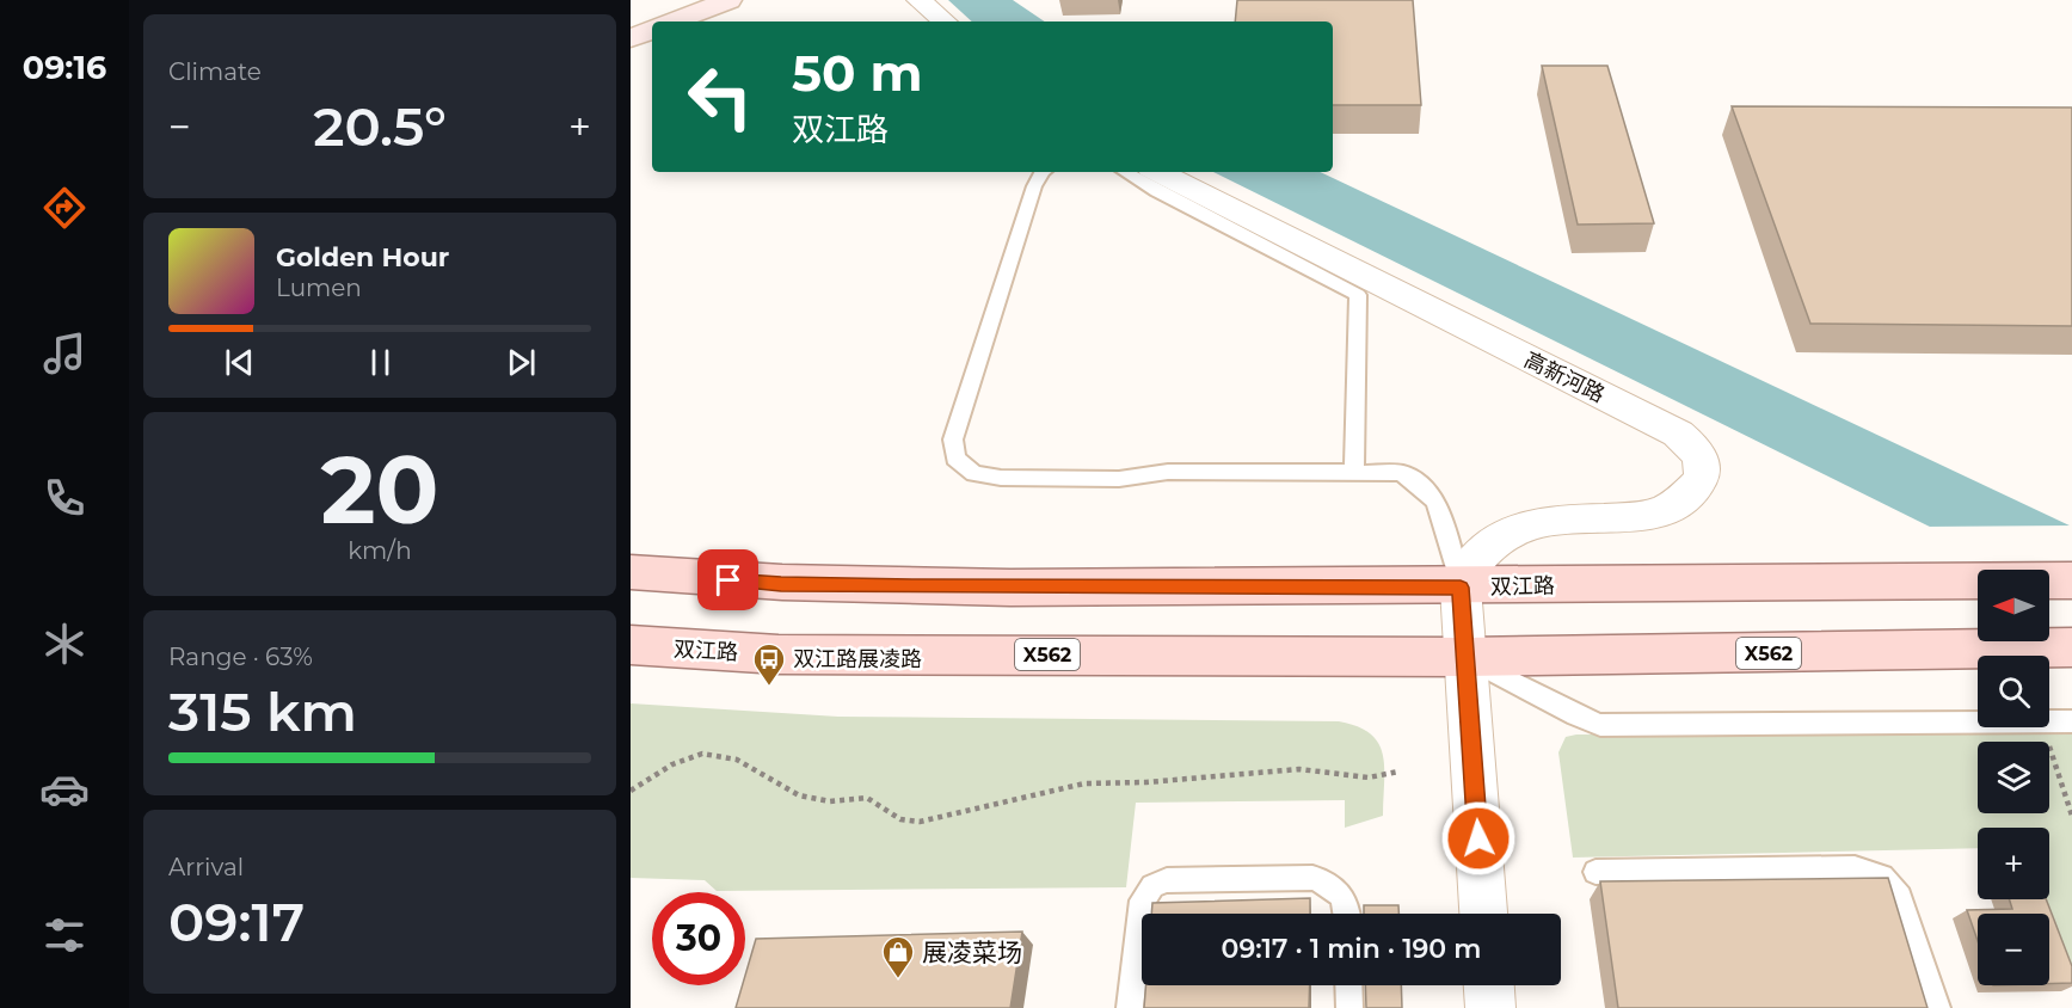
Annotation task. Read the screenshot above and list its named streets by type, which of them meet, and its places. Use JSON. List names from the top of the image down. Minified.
{"streets":{"main road":["双江路","X562"],"street":["高新河路"]},"crossings":[["高新河路","双江路"]],"places":{"bus stop":["双江路展凌路"],"shop":["展凌菜场"]},"north":"left","page":{"tabs":"09:16","tile":["Climate",["20","km/h"],["Range · 63%","315 km"],["Arrival","09:17"]],"turn":["50 m","双江路"],"heat":["−","20.5°","+"],"song":["Golden Hour","Lumen"],"map_buttons":["+","−"],"limit":"30","trip":"09:17 · 1 min · 190 m"}}
